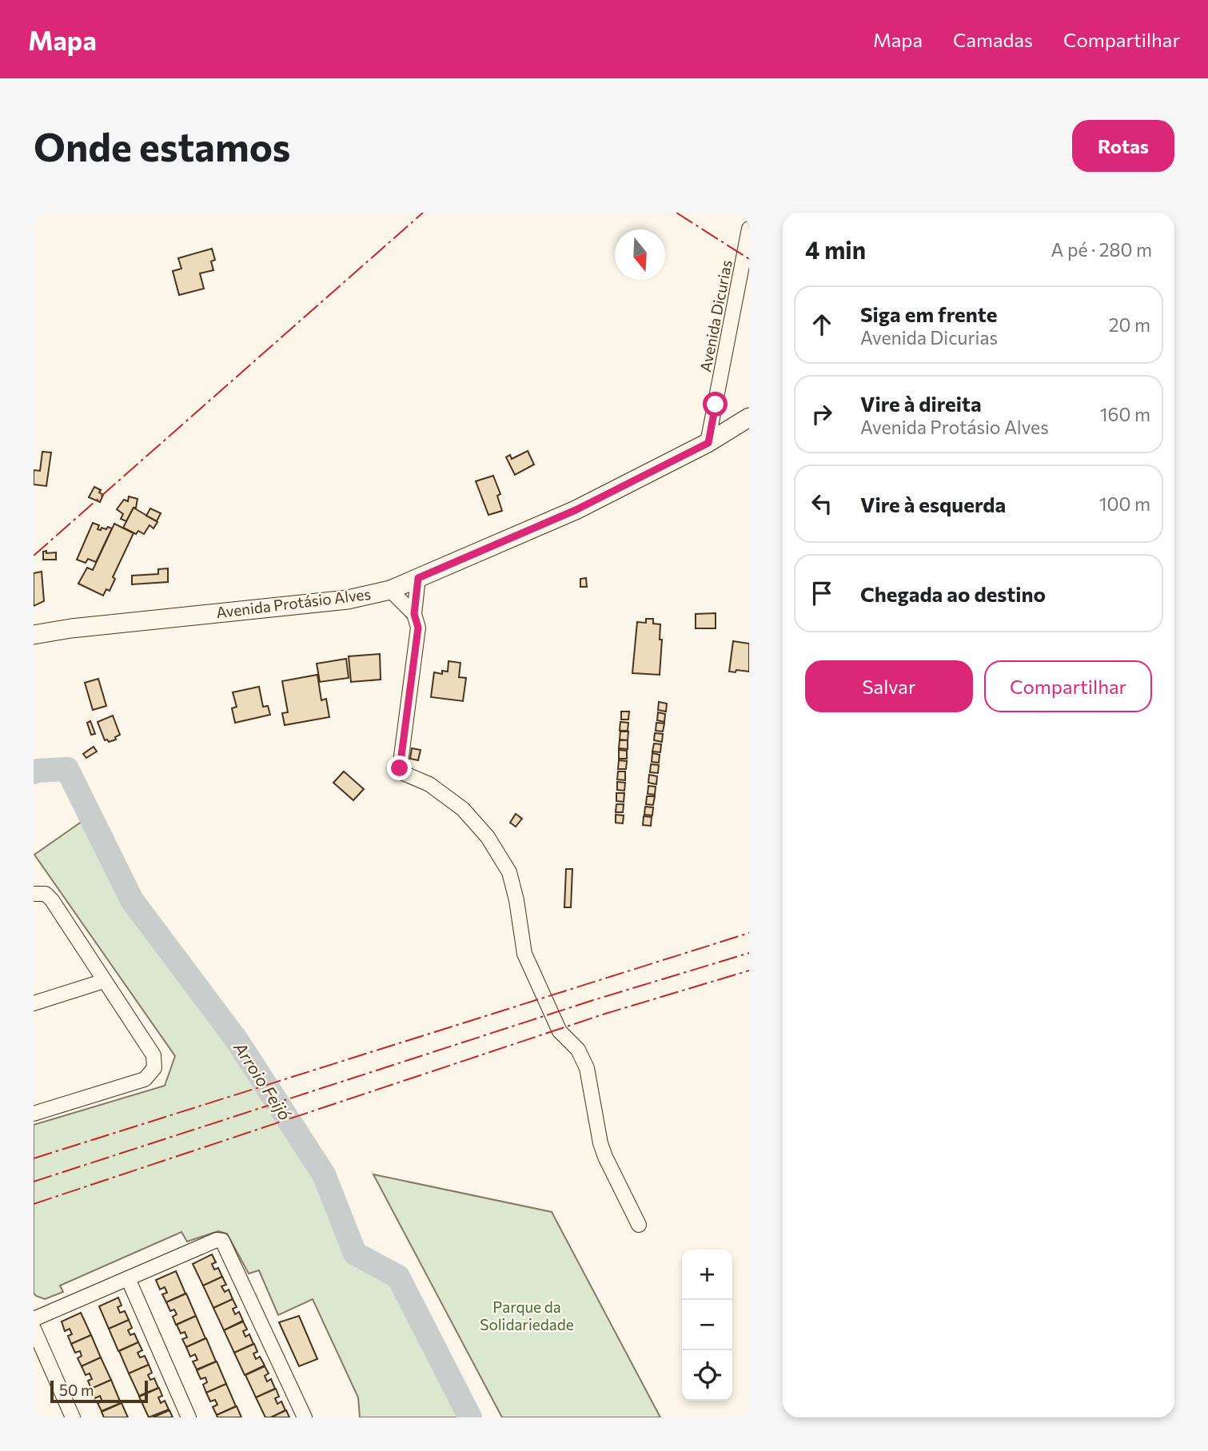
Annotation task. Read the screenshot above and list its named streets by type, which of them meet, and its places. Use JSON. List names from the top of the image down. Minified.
{"streets":{"main road":["Avenida Protásio Alves"],"street":["Avenida Dicurias"]},"crossings":[["Avenida Dicurias","Avenida Protásio Alves"]],"water":["Arroio Feijó"],"parks":["Parque da Solidariedade"],"scale_bar":"50 m","north":"bottom","page":{"header":"Mapa","nav":["Mapa","Camadas","Compartilhar"],"buttons":["Rotas",["Salvar","Compartilhar"]],"title":"Onde estamos","heading":["4 min","A pé · 280 m"],"list":[["Siga em frente","Avenida Dicurias","20 m"],["Vire à direita","Avenida Protásio Alves","160 m"],["Vire à esquerda","100 m"],"Chegada ao destino"],"map_buttons":["+","−"],"scale":"50 m"}}
